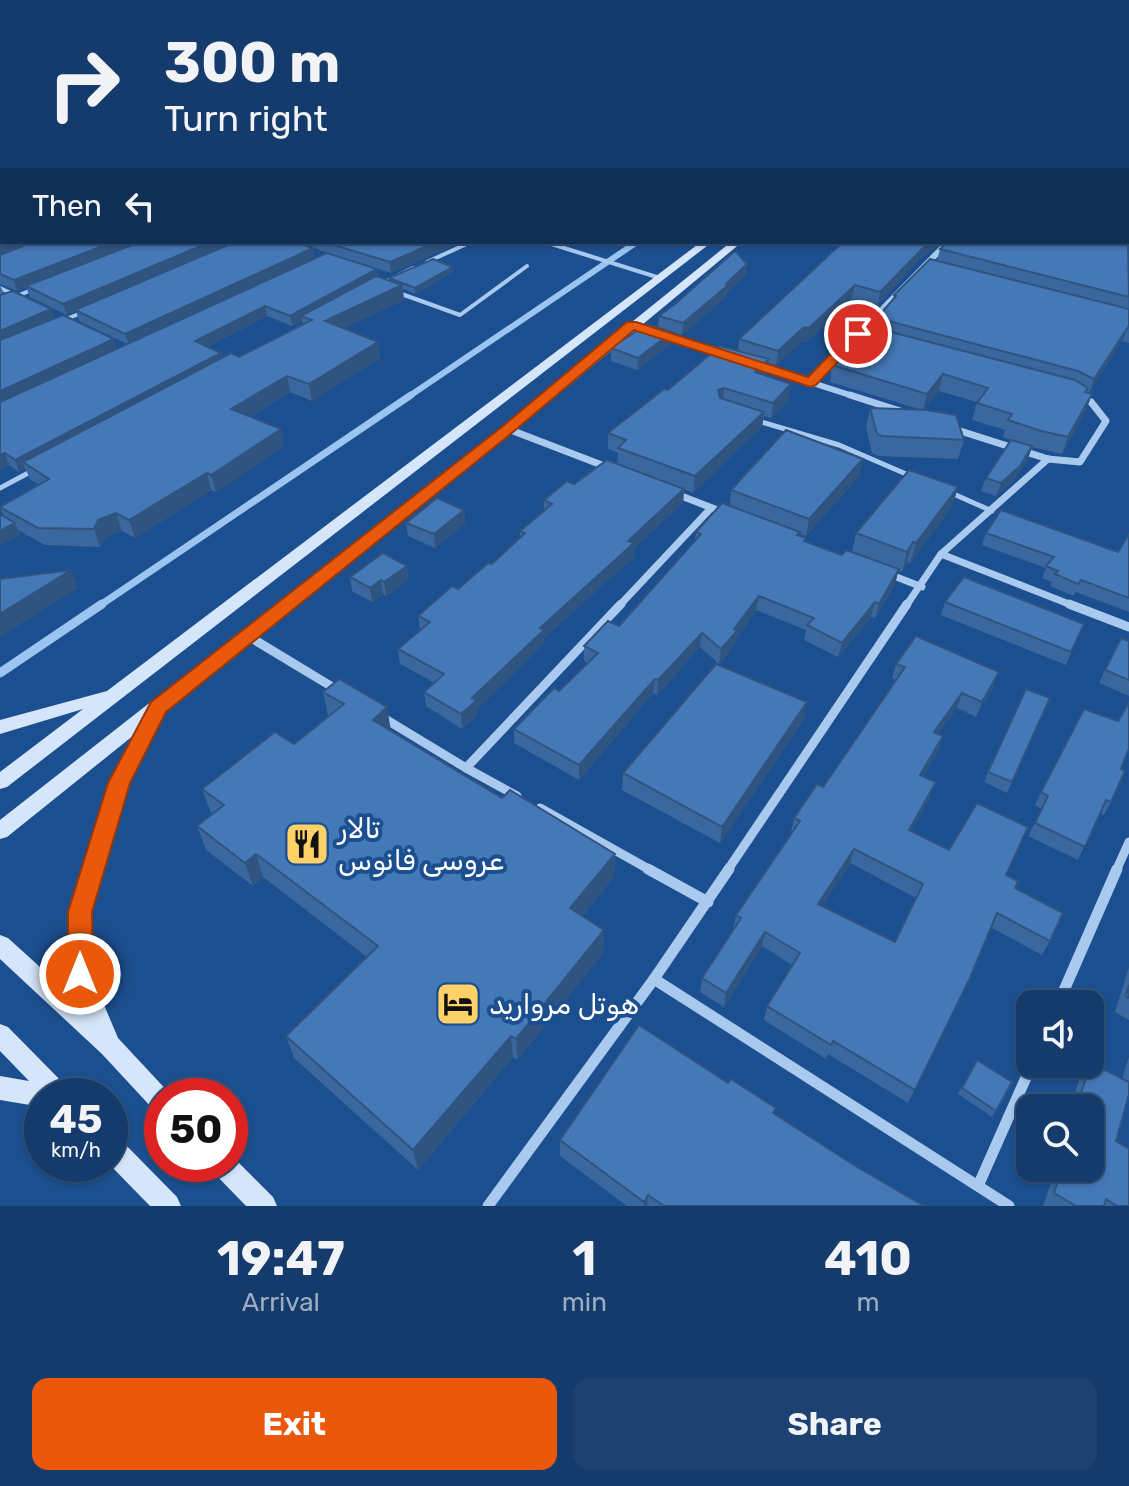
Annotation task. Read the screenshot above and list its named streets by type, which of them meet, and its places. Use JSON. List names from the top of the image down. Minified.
{"places":{"restaurant":["تالار عروسی فانوس"],"hotel":["هوتل مروارید"]},"page":{"turn":["300 m","Turn right"],"then":"Then","speed":"45 km/h","limit":"50","eta":["19:47","Arrival","1","min","410","m"],"buttons":["Exit","Share"]}}
